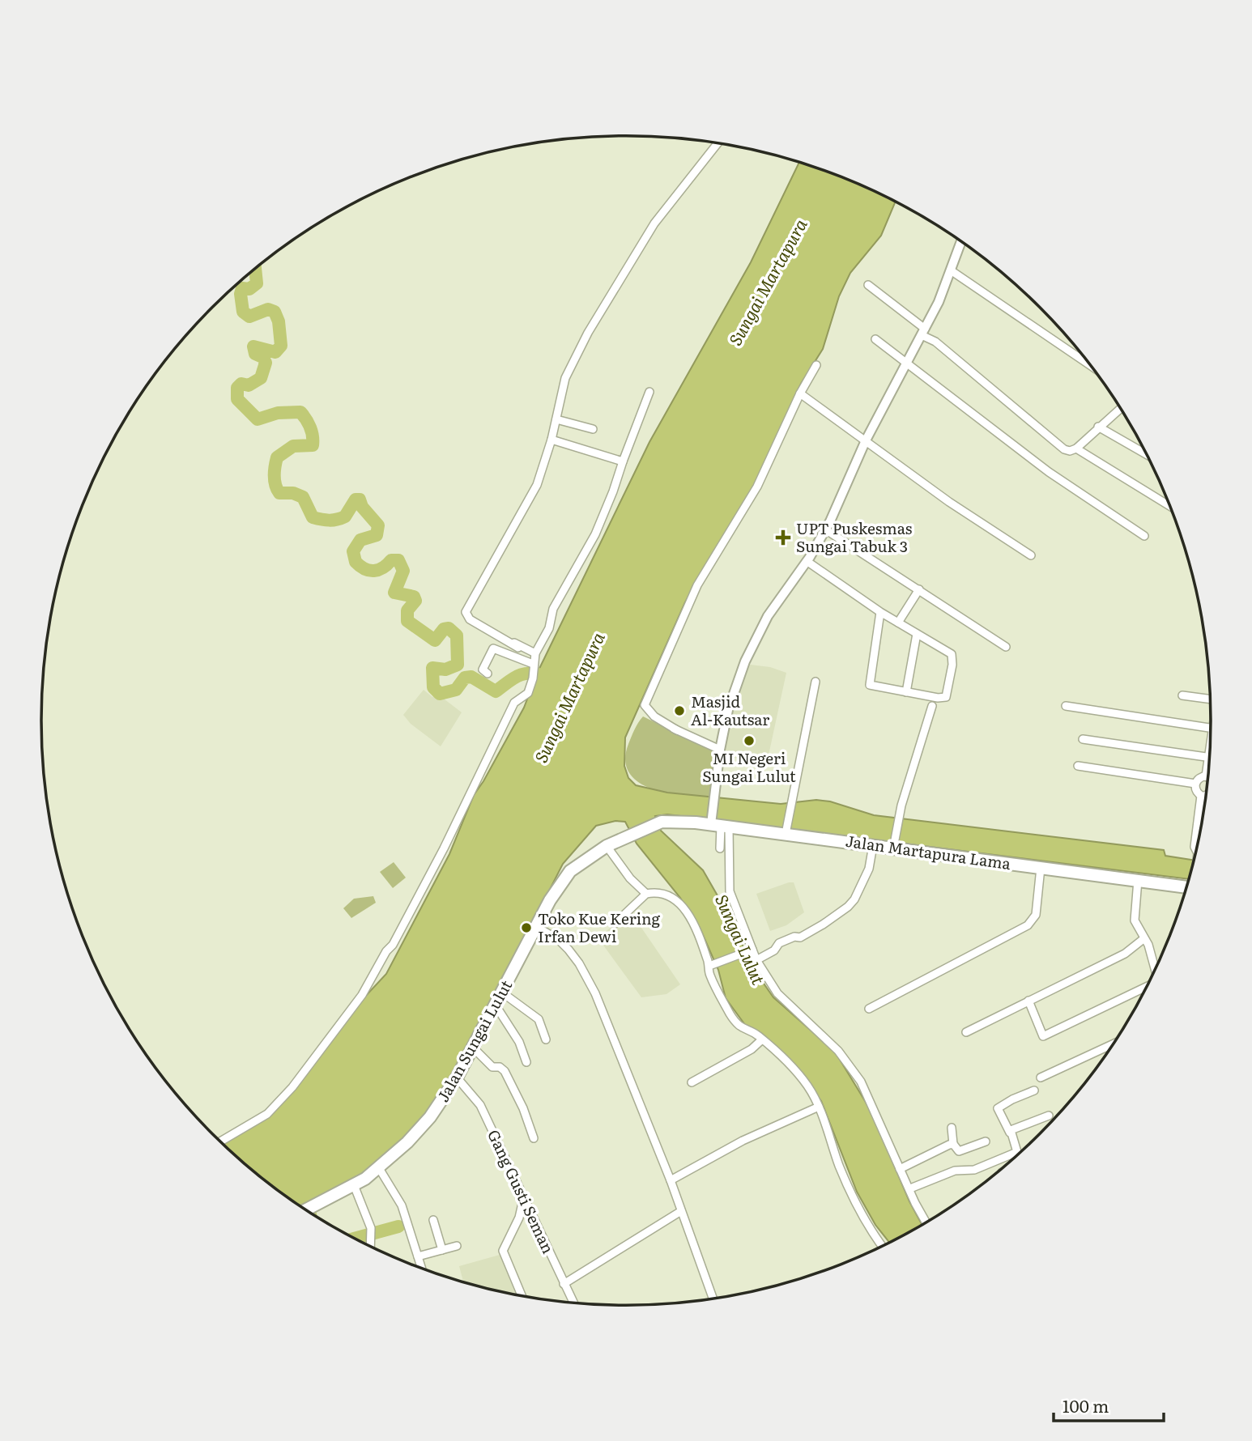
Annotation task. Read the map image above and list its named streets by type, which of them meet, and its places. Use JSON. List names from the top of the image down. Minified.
{"streets":{"main road":["Jalan Martapura Lama","Jalan Sungai Lulut"],"street":["Gang Gusti Seman"]},"crossings":[["Jalan Martapura Lama","Jalan Sungai Lulut"],["Jalan Sungai Lulut","Gang Gusti Seman"]],"water":["Sungai Martapura","Sungai Lulut"],"places":{"health":["UPT Puskesmas Sungai Tabuk 3"],"other":["Masjid Al-Kautsar","MI Negeri Sungai Lulut","Toko Kue Kering Irfan Dewi"]},"scale_bar":"100 m"}
